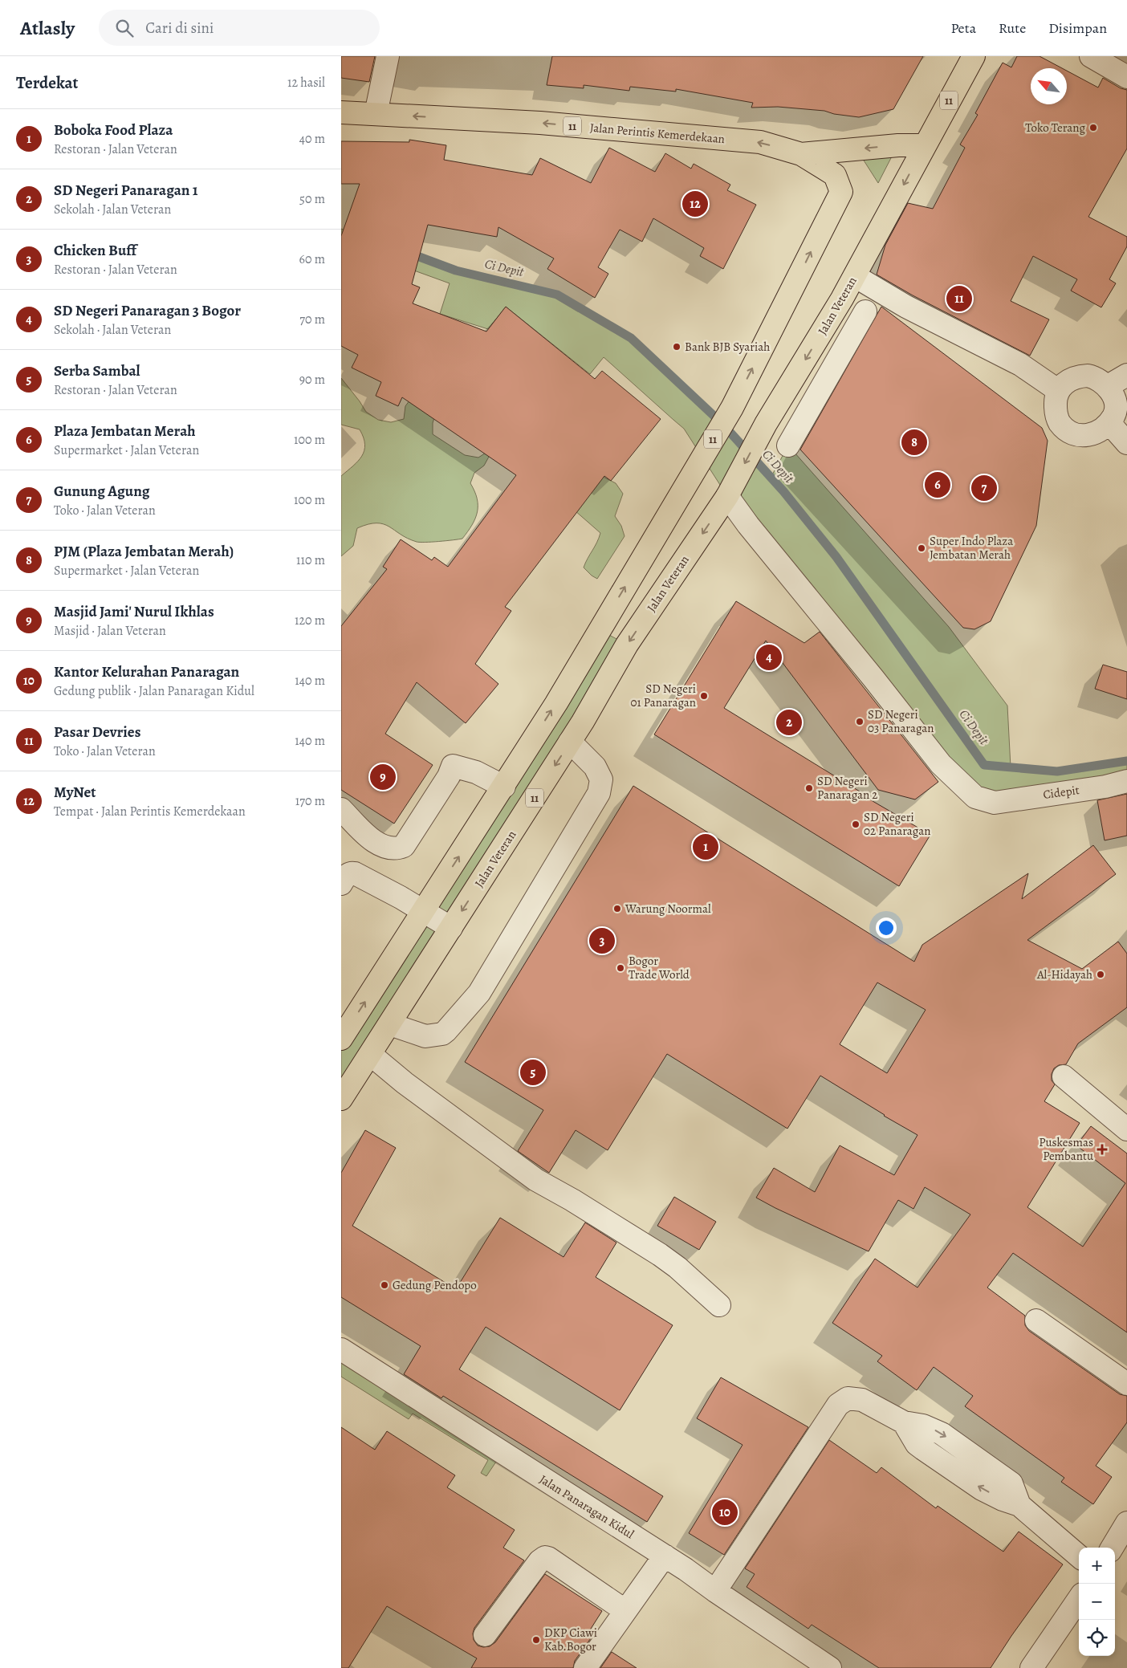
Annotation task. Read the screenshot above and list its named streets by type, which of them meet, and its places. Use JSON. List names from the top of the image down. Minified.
{"streets":{"main road":["11","Jalan Perintis Kemerdekaan","Jalan Veteran"],"street":["Cidepit","Jalan Panaragan Kidul"]},"crossings":[["11","Jalan Perintis Kemerdekaan"],["Jalan Perintis Kemerdekaan","Jalan Veteran"],["Jalan Veteran","Cidepit"]],"one_way":["Jalan Perintis Kemerdekaan"],"water":["Ci Depit"],"places":{"other":["Toko Terang","Bank BJB Syariah","Super Indo Plaza Jembatan Merah","SD Negeri 01 Panaragan","SD Negeri 03 Panaragan","SD Negeri Panaragan 2","SD Negeri 02 Panaragan","Warung Noormal","Bogor Trade World","Al-Hidayah","Gedung Pendopo","DKP Ciawi Kab.Bogor"],"health":["Puskesmas Pembantu"]},"north":"top left","page":{"header":"Atlasly","search":"Cari di sini","nav":["Peta","Rute","Disimpan"],"heading":["Terdekat","12 hasil"],"list":[{"mark":"1","name":"Boboka Food Plaza","note":"Restoran · Jalan Veteran","value":"40 m"},{"mark":"2","name":"SD Negeri Panaragan 1","note":"Sekolah · Jalan Veteran","value":"50 m"},{"mark":"3","name":"Chicken Buff","note":"Restoran · Jalan Veteran","value":"60 m"},{"mark":"4","name":"SD Negeri Panaragan 3 Bogor","note":"Sekolah · Jalan Veteran","value":"70 m"},{"mark":"5","name":"Serba Sambal","note":"Restoran · Jalan Veteran","value":"90 m"},{"mark":"6","name":"Plaza Jembatan Merah","note":"Supermarket · Jalan Veteran","value":"100 m"},{"mark":"7","name":"Gunung Agung","note":"Toko · Jalan Veteran","value":"100 m"},{"mark":"8","name":"PJM (Plaza Jembatan Merah)","note":"Supermarket · Jalan Veteran","value":"110 m"},{"mark":"9","name":"Masjid Jami' Nurul Ikhlas","note":"Masjid · Jalan Veteran","value":"120 m"},{"mark":"10","name":"Kantor Kelurahan Panaragan","note":"Gedung publik · Jalan Panaragan Kidul","value":"140 m"},{"mark":"11","name":"Pasar Devries","note":"Toko · Jalan Veteran","value":"140 m"},{"mark":"12","name":"MyNet","note":"Tempat · Jalan Perintis Kemerdekaan","value":"170 m"}],"pins":["12","11","8","6","7","4","2","9","1","3","5","10"],"map_buttons":["+","−"]}}
